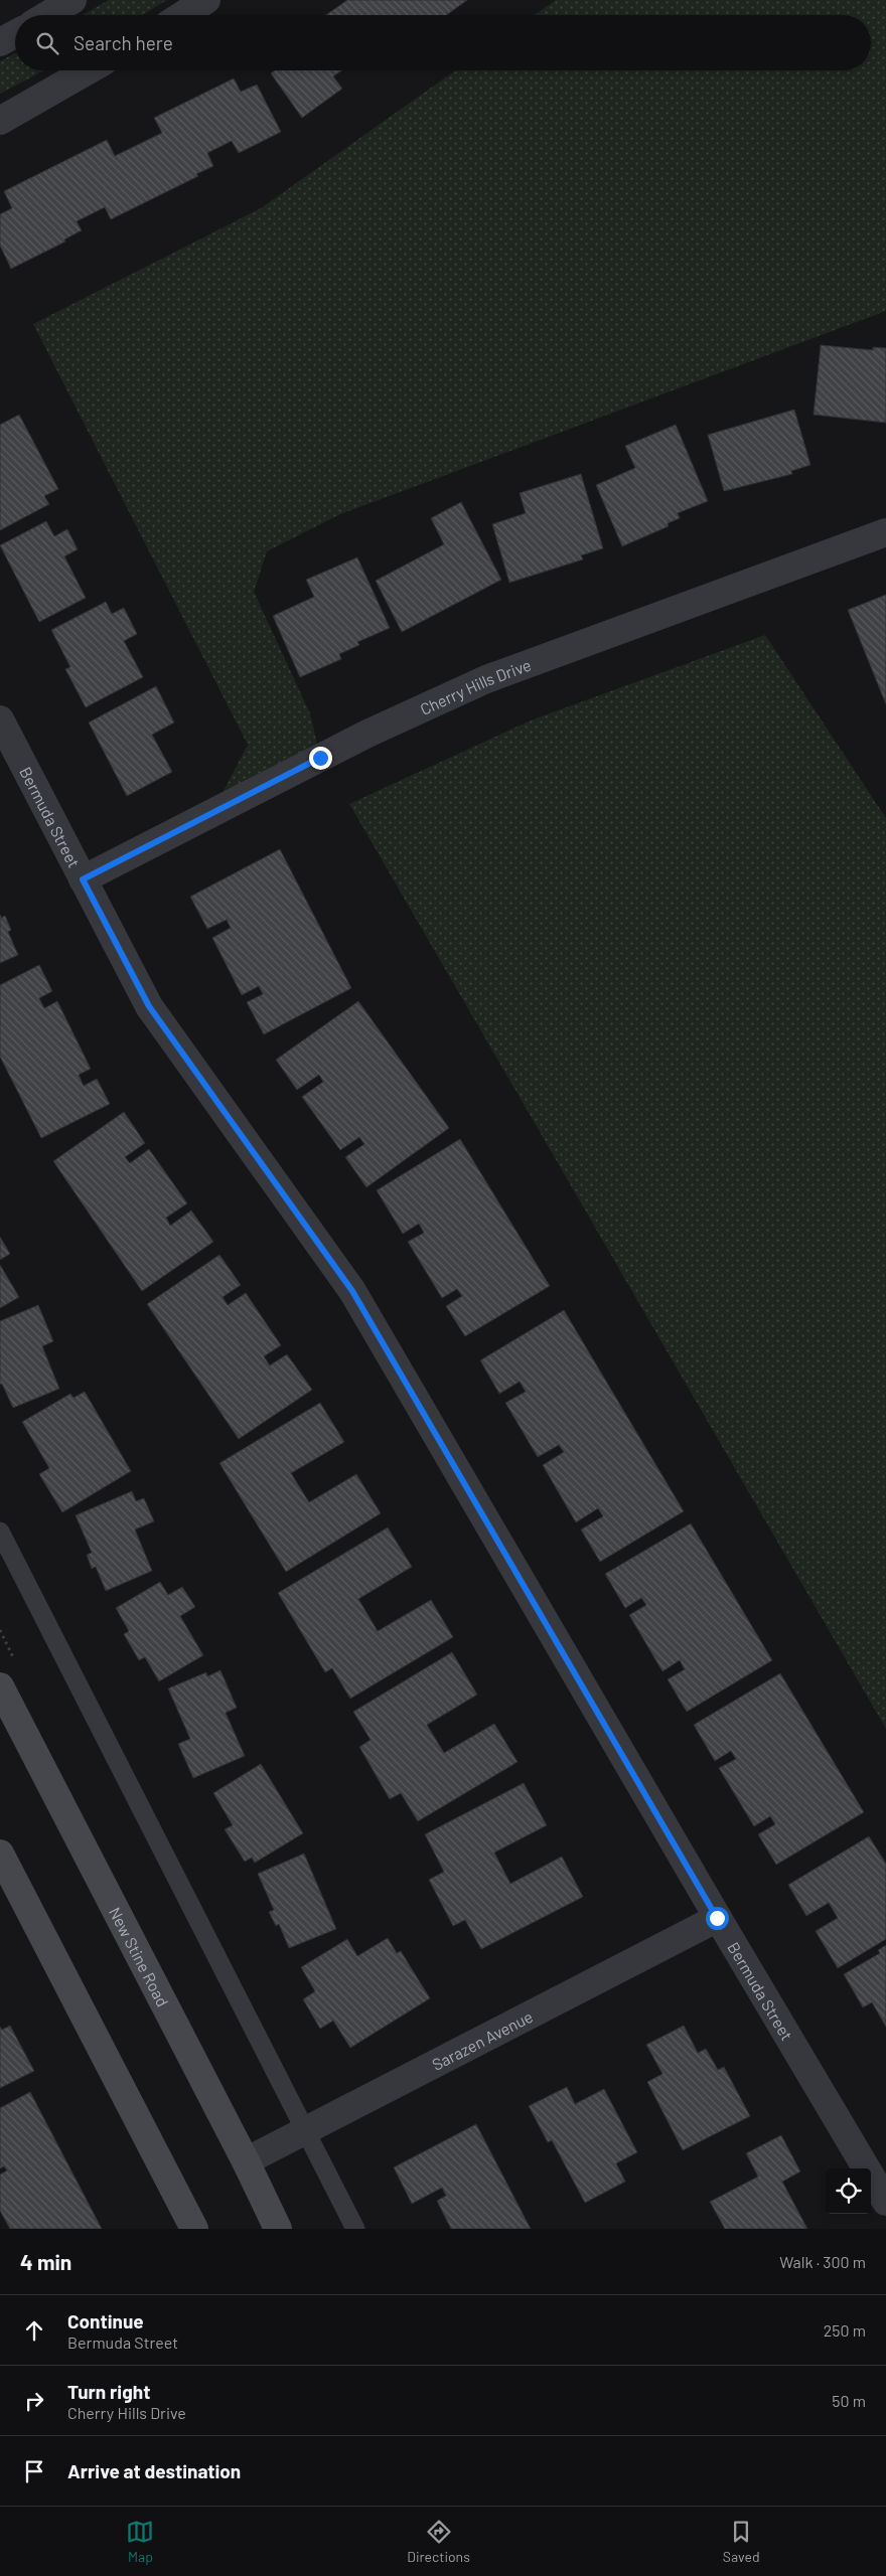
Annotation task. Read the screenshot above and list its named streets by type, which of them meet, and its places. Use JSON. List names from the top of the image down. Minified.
{"streets":{"main road":["New Stine Road"],"street":["Cherry Hills Drive","Bermuda Street","Sarazen Avenue"]},"crossings":[["Cherry Hills Drive","Bermuda Street"],["Bermuda Street","Sarazen Avenue"],["New Stine Road","Sarazen Avenue"]],"page":{"search":"Search here","heading":["4 min","Walk · 300 m"],"list":[["Continue","Bermuda Street","250 m"],["Turn right","Cherry Hills Drive","50 m"],"Arrive at destination"],"nav":["Map","Directions","Saved"]}}
